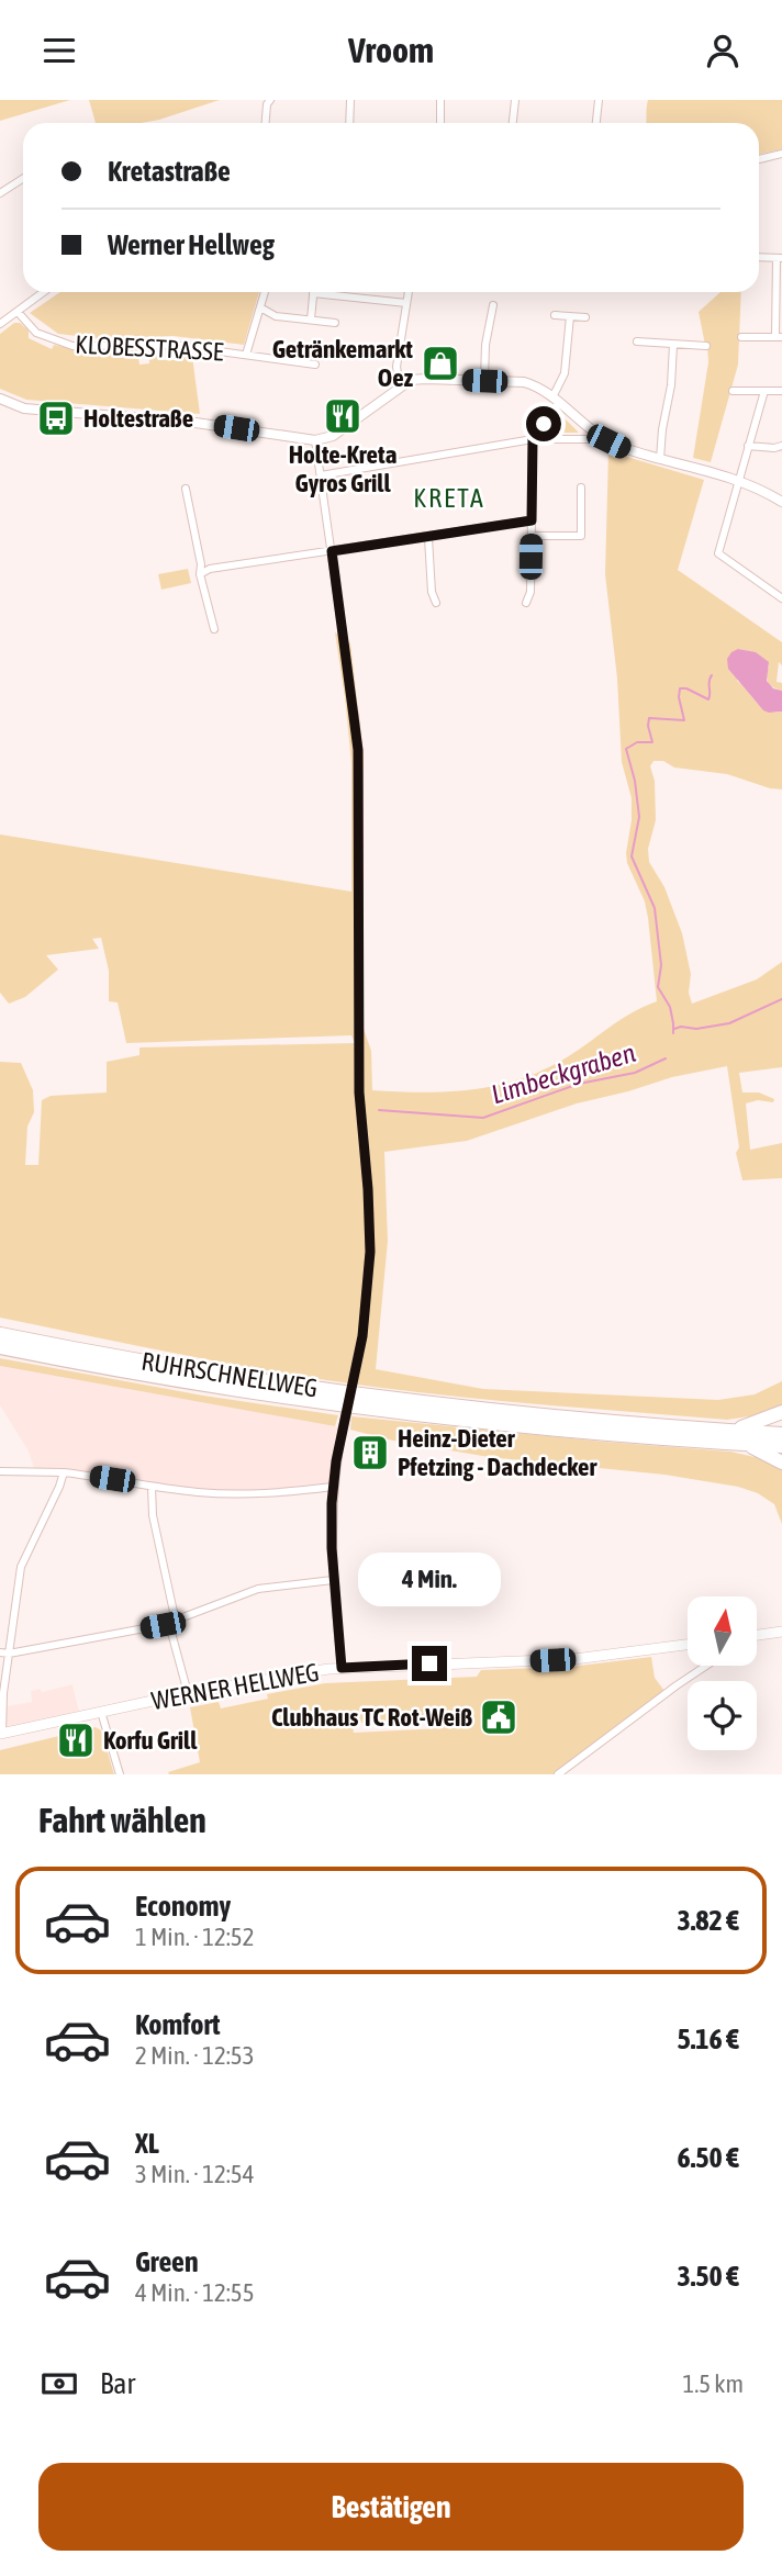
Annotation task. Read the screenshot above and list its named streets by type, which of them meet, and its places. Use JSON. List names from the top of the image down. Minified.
{"streets":{"highway":["RUHRSCHNELLWEG"],"main road":["WERNER HELLWEG"],"street":["KLOBESSTRASSE"]},"districts":["KRETA"],"water":["Limbeckgraben"],"places":{"shop":["Getränkemarkt Oez"],"restaurant":["Holte-Kreta Gyros Grill","Korfu Grill"],"bus stop":["Holtestraße"],"building":["Heinz-Dieter Pfetzing - Dachdecker"],"public building":["Clubhaus TC Rot-Weiß"]},"north":"top","page":{"header":"Vroom","banner":["Kretastraße","Werner Hellweg"],"bubble":"4 Min.","heading":"Fahrt wählen","list":[{"name":"Economy","note":"1 Min. · 12:52","value":"3.82 €"},{"name":"Komfort","note":"2 Min. · 12:53","value":"5.16 €"},{"name":"XL","note":"3 Min. · 12:54","value":"6.50 €"},{"name":"Green","note":"4 Min. · 12:55","value":"3.50 €"}],"pay":["Bar","1.5 km"],"buttons":"Bestätigen"}}
